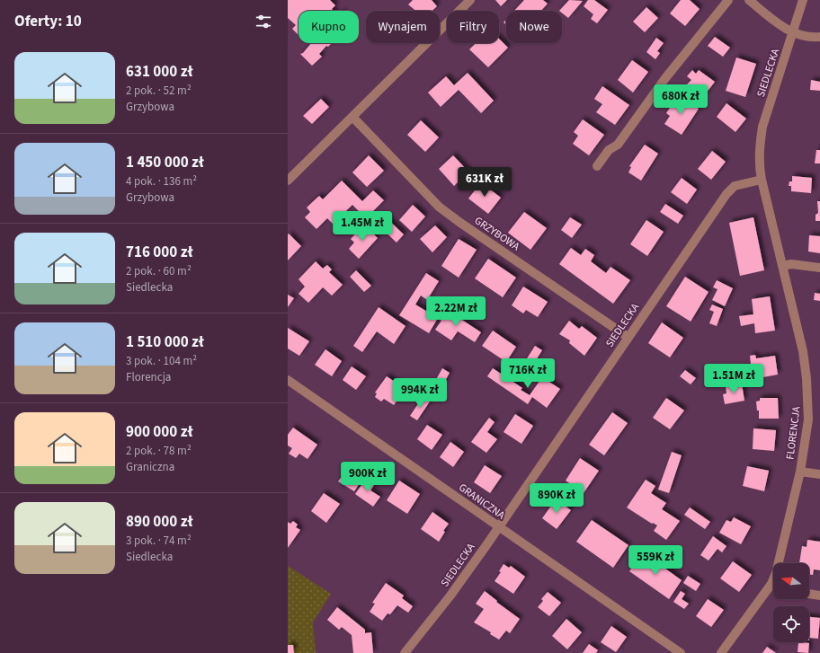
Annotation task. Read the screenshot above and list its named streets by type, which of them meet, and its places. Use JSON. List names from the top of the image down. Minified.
{"streets":{"street":["SIEDLECKA","GRZYBOWA","FLORENCJA","GRANICZNA"]},"crossings":[["SIEDLECKA","GRZYBOWA"],["SIEDLECKA","FLORENCJA"],["SIEDLECKA","GRANICZNA"]],"north":"left","page":{"heading":"Oferty: 10","chip":["Kupno","Wynajem","Filtry","Nowe"],"list":[{"name":"631 000 zł","note":"2 pok. · 52 m² · Grzybowa"},{"name":"1 450 000 zł","note":"4 pok. · 136 m² · Grzybowa"},{"name":"716 000 zł","note":"2 pok. · 60 m² · Siedlecka"},{"name":"1 510 000 zł","note":"3 pok. · 104 m² · Florencja"},{"name":"900 000 zł","note":"2 pok. · 78 m² · Graniczna"},{"name":"890 000 zł","note":"3 pok. · 74 m² · Siedlecka"}],"price":["680K zł","631K zł","1.45M zł","2.22M zł","716K zł","1.51M zł","994K zł","900K zł","890K zł","559K zł"]}}
